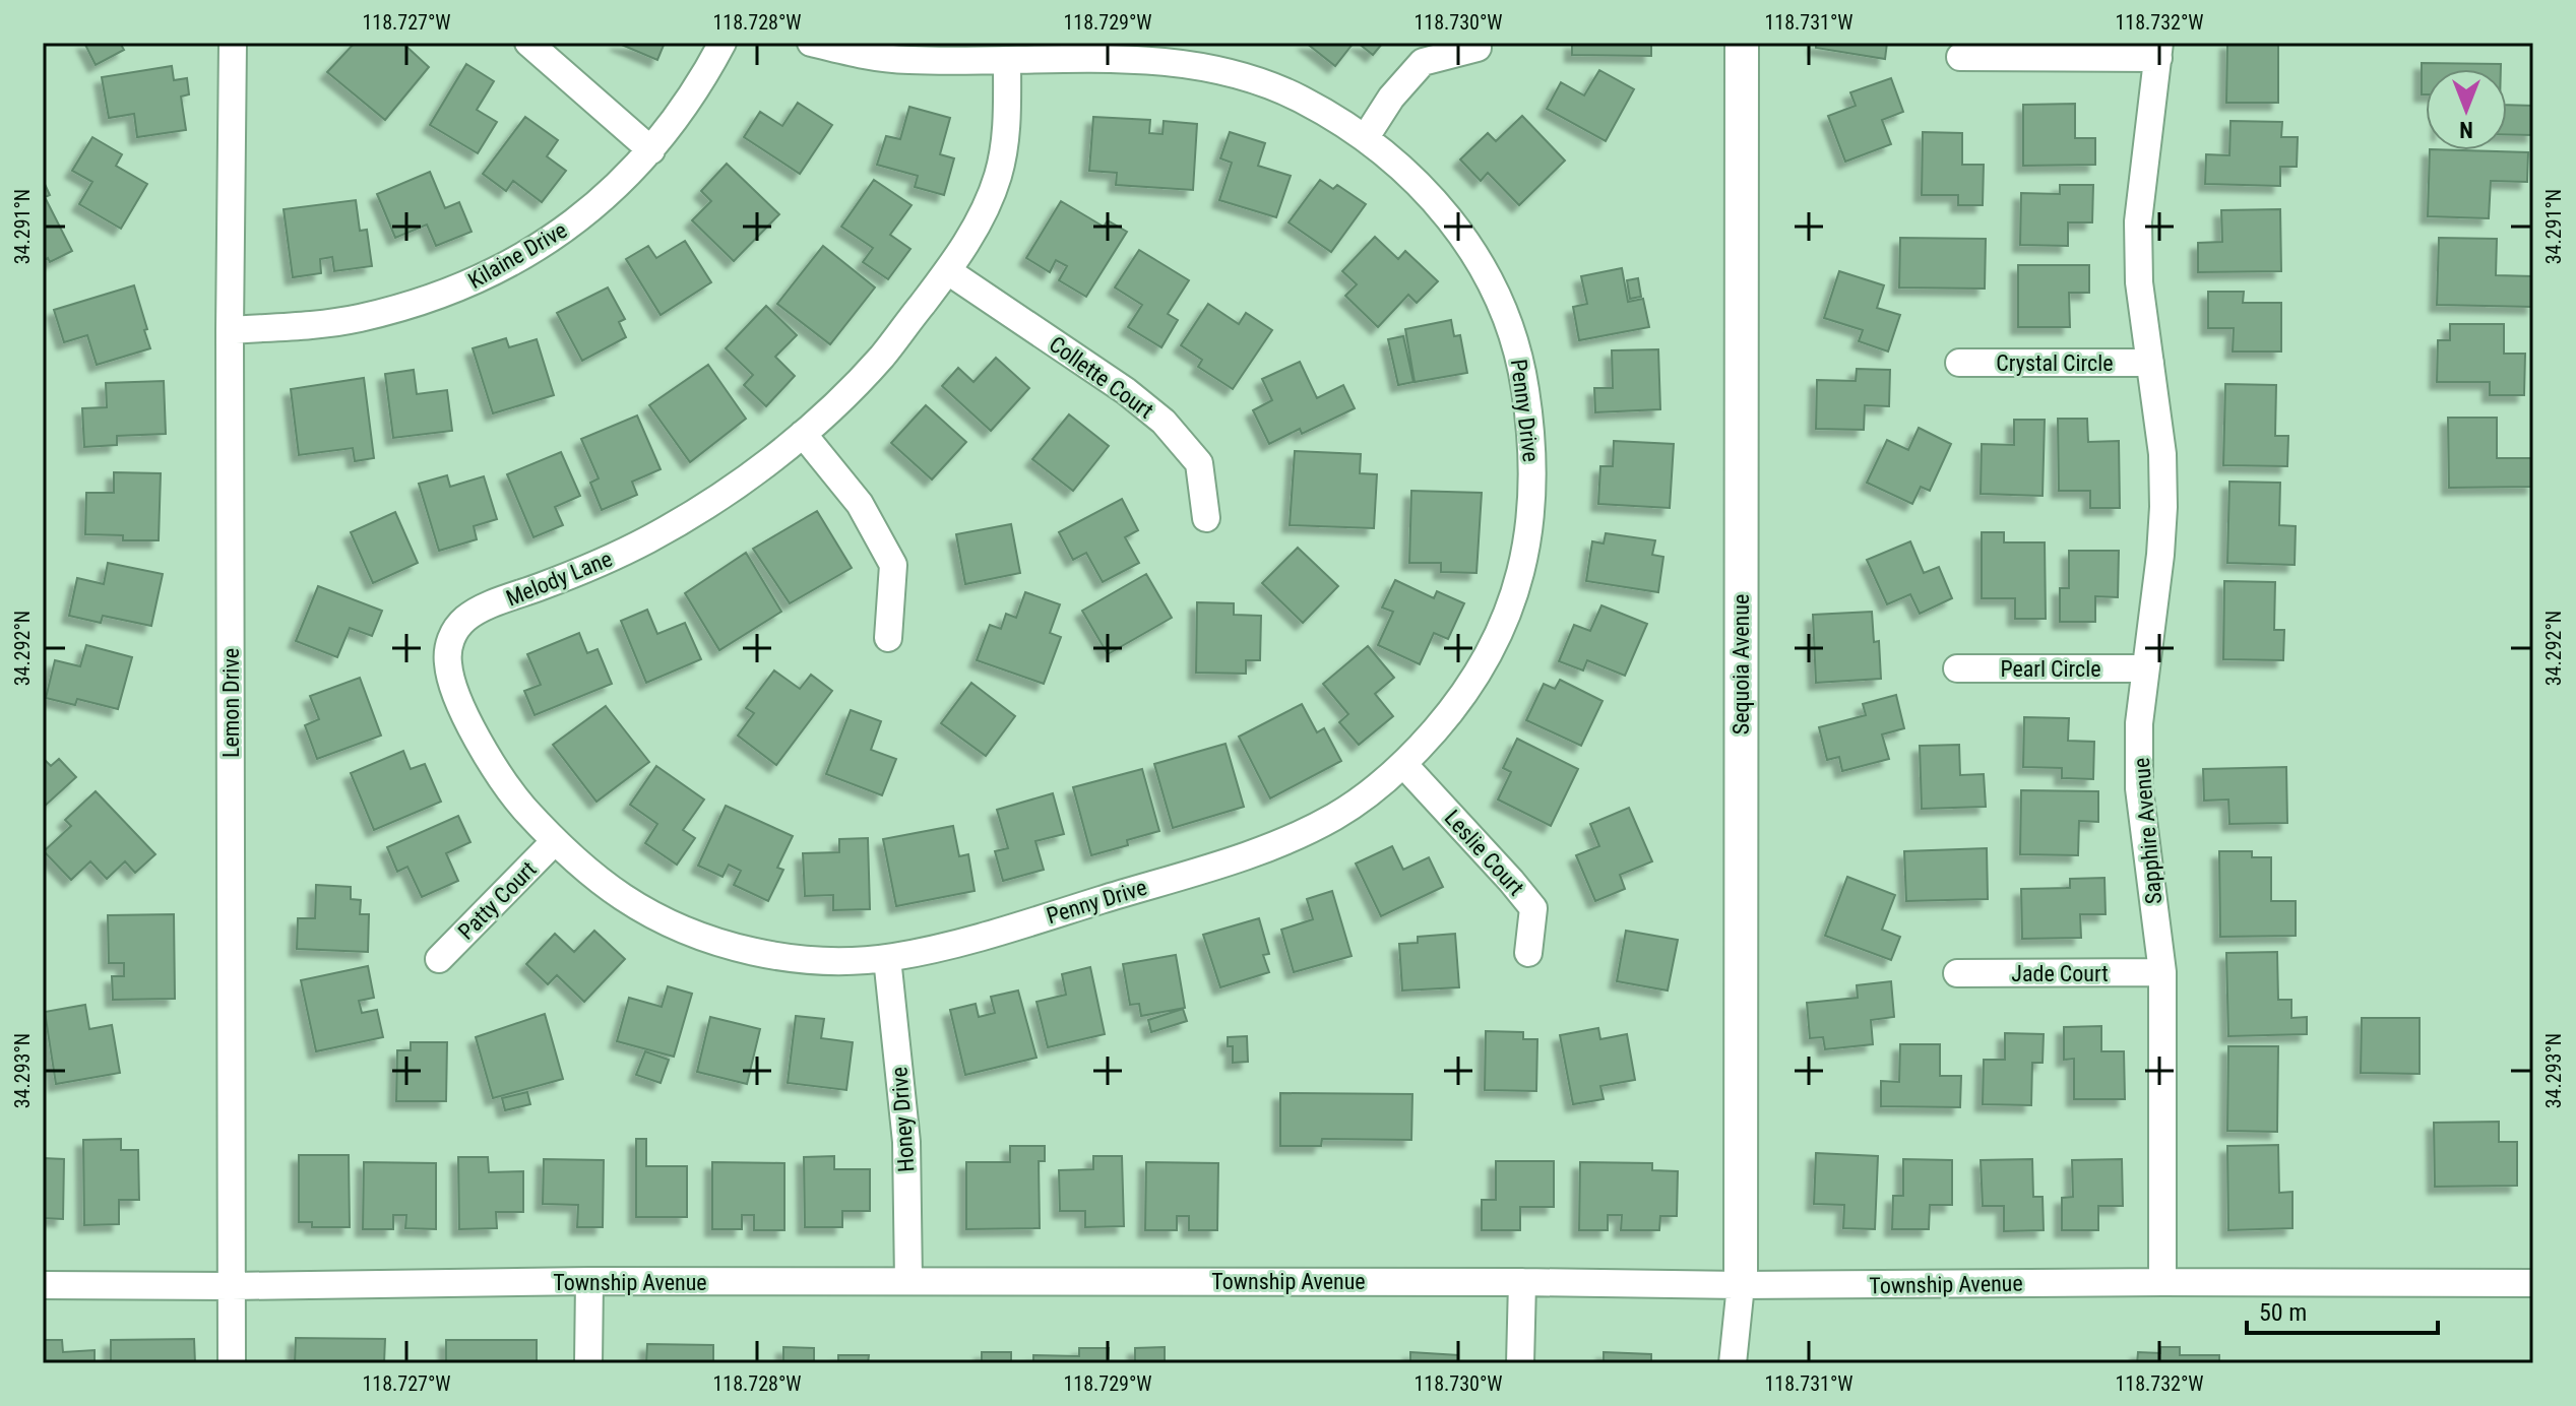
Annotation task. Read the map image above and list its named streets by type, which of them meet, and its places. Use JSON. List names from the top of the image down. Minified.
{"streets":{"street":["Kilaine Drive","Crystal Circle","Collette Court","Penny Drive","Melody Lane","Sequoia Avenue","Pearl Circle","Lemon Drive","Sapphire Avenue","Leslie Court","Patty Court","Jade Court","Honey Drive","Township Avenue"]},"crossings":[["Kilaine Drive","Lemon Drive"],["Crystal Circle","Sapphire Avenue"],["Collette Court","Melody Lane"],["Penny Drive","Melody Lane"],["Penny Drive","Leslie Court"],["Penny Drive","Honey Drive"],["Melody Lane","Patty Court"],["Melody Lane","Honey Drive"],["Sequoia Avenue","Township Avenue"],["Pearl Circle","Sapphire Avenue"],["Lemon Drive","Township Avenue"],["Sapphire Avenue","Jade Court"],["Sapphire Avenue","Township Avenue"],["Honey Drive","Township Avenue"]],"scale_bar":"50 m","north":"bottom","coordinates":["118.727°W","118.728°W","118.729°W","118.730°W","118.731°W","118.732°W","34.291°N","34.292°N","34.293°N"]}
